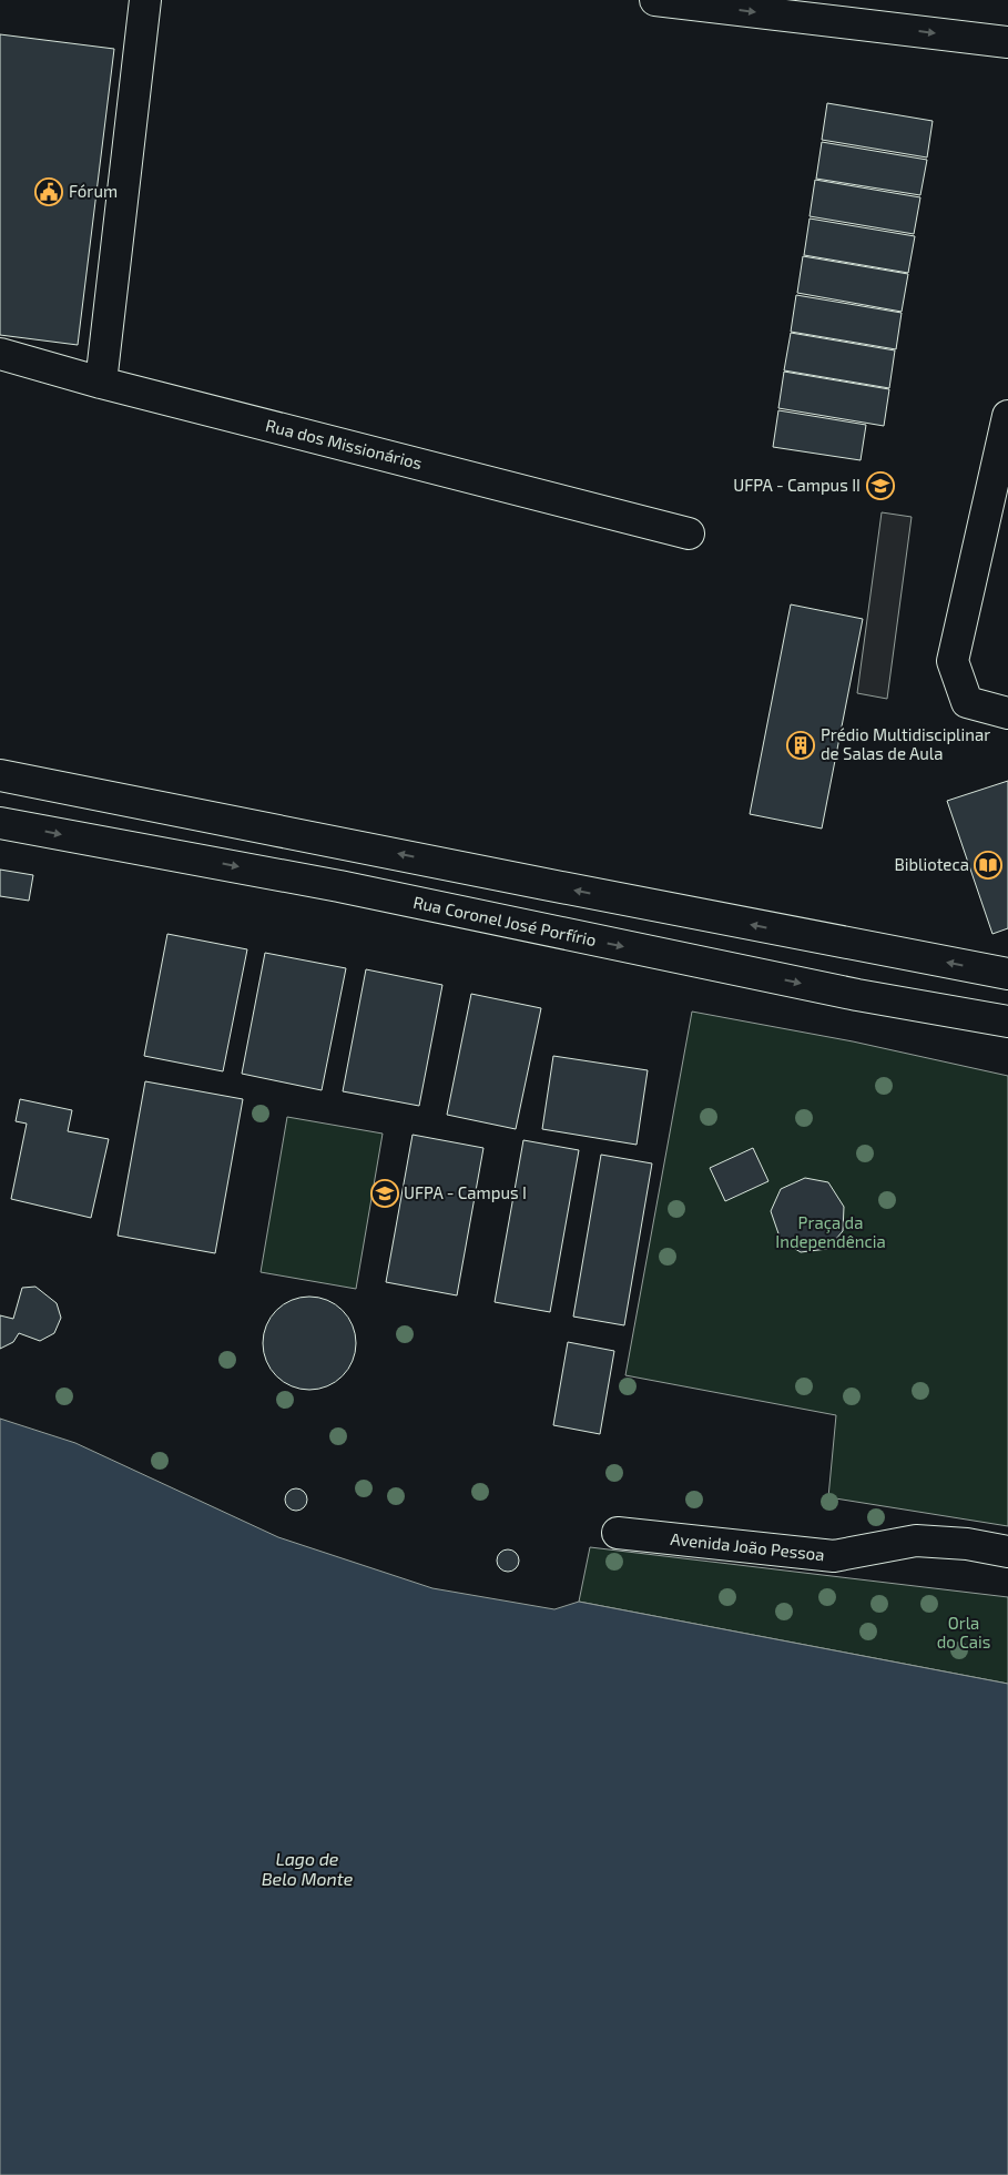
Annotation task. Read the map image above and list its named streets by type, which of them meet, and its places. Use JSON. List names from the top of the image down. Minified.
{"streets":{"street":["Rua dos Missionários","Rua Coronel José Porfírio","Avenida João Pessoa"]},"water":["Lago de Belo Monte"],"parks":["Praça da Independência","Orla do Cais"],"places":{"public building":["Fórum"],"school or university":["UFPA - Campus II","UFPA - Campus I"],"building":["Prédio Multidisciplinar de Salas de Aula"],"library":["Biblioteca"]}}
